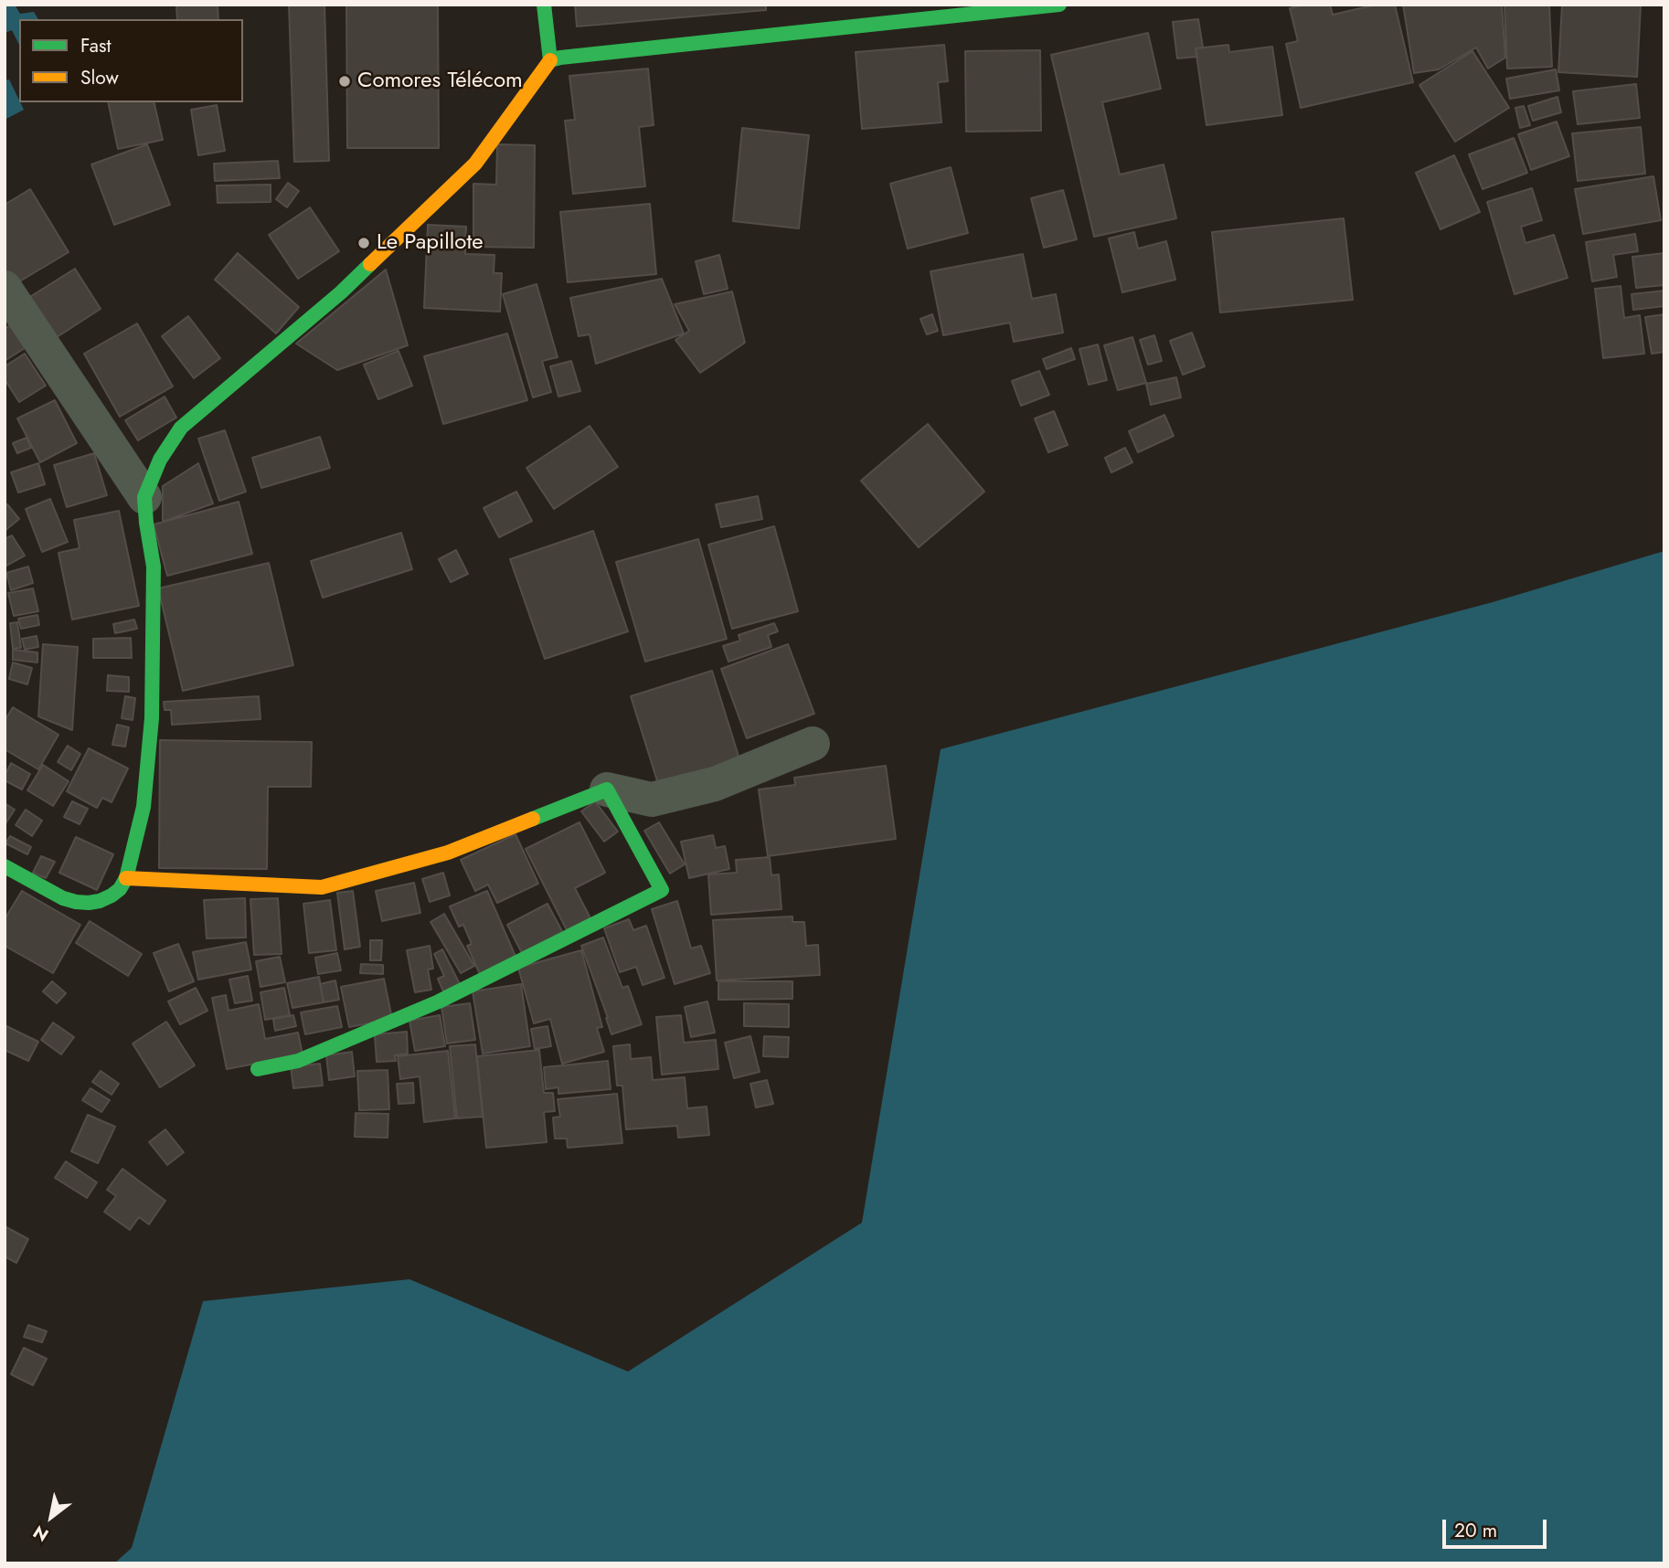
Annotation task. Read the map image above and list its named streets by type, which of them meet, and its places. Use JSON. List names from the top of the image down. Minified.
{"places":["Comores Télécom","Le Papillote"],"legend":["Fast","Slow"],"scale_bar":"20 m","north":"bottom left"}
